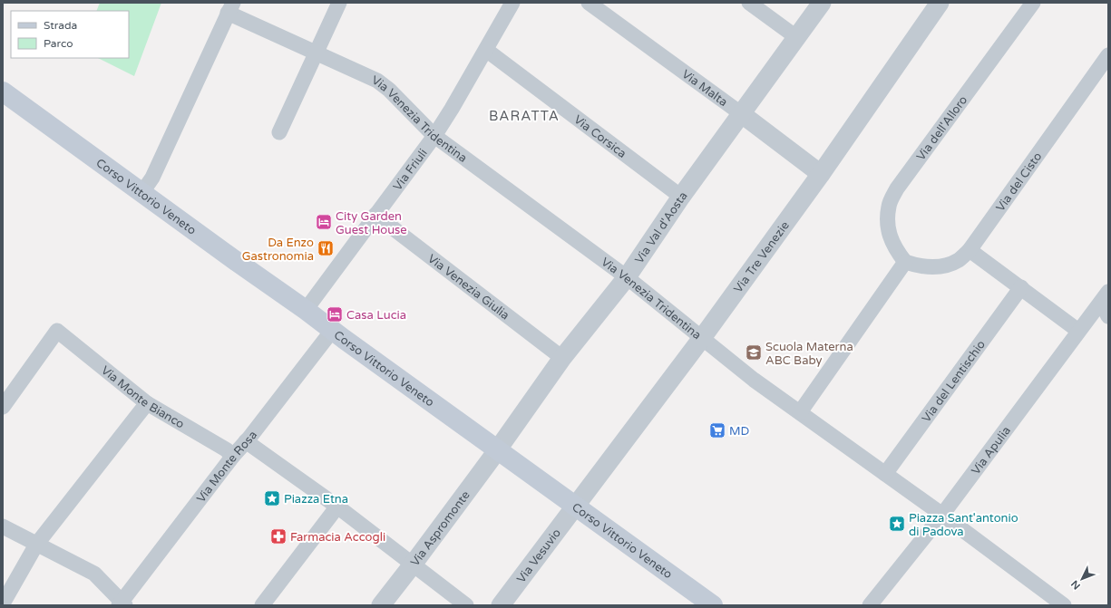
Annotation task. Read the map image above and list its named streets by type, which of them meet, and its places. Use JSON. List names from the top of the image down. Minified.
{"streets":{"main road":["Corso Vittorio Veneto"],"street":["Via Malta","Via Venezia Tridentina","Via dell'Alloro","Via Corsica","Via Friuli","Via del Cisto","Via Val d'Aosta","Via Tre Venezie","Via Venezia Giulia","Via del Lentischio","Via Monte Bianco","Via Apulia","Via Monte Rosa","Via Aspromonte","Via Vesuvio"]},"crossings":[["Via Malta","Via Val d'Aosta"],["Via Malta","Via Tre Venezie"],["Via Venezia Tridentina","Via Friuli"],["Via Venezia Tridentina","Via Val d'Aosta"],["Via Venezia Tridentina","Via Tre Venezie"],["Via Venezia Tridentina","Via del Lentischio"],["Via Venezia Tridentina","Via Apulia"],["Via dell'Alloro","Via del Cisto"],["Via Corsica","Via Friuli"],["Via Corsica","Via Val d'Aosta"],["Via Friuli","Corso Vittorio Veneto"],["Via Friuli","Via Venezia Giulia"],["Corso Vittorio Veneto","Via Val d'Aosta"],["Corso Vittorio Veneto","Via Tre Venezie"],["Corso Vittorio Veneto","Via Monte Rosa"],["Corso Vittorio Veneto","Via Aspromonte"],["Corso Vittorio Veneto","Via Vesuvio"],["Via Val d'Aosta","Via Venezia Giulia"],["Via Val d'Aosta","Via Aspromonte"],["Via Tre Venezie","Via Vesuvio"],["Via Monte Bianco","Via Monte Rosa"]],"districts":["BARATTA"],"places":{"hotel":["City Garden Guest House","Casa Lucia"],"restaurant":["Da Enzo Gastronomia"],"school or university":["Scuola Materna ABC Baby"],"supermarket":["MD"],"place":["Piazza Etna","Piazza Sant'antonio di Padova"],"pharmacy":["Farmacia Accogli"]},"legend":["Strada","Parco"],"north":"bottom left"}
